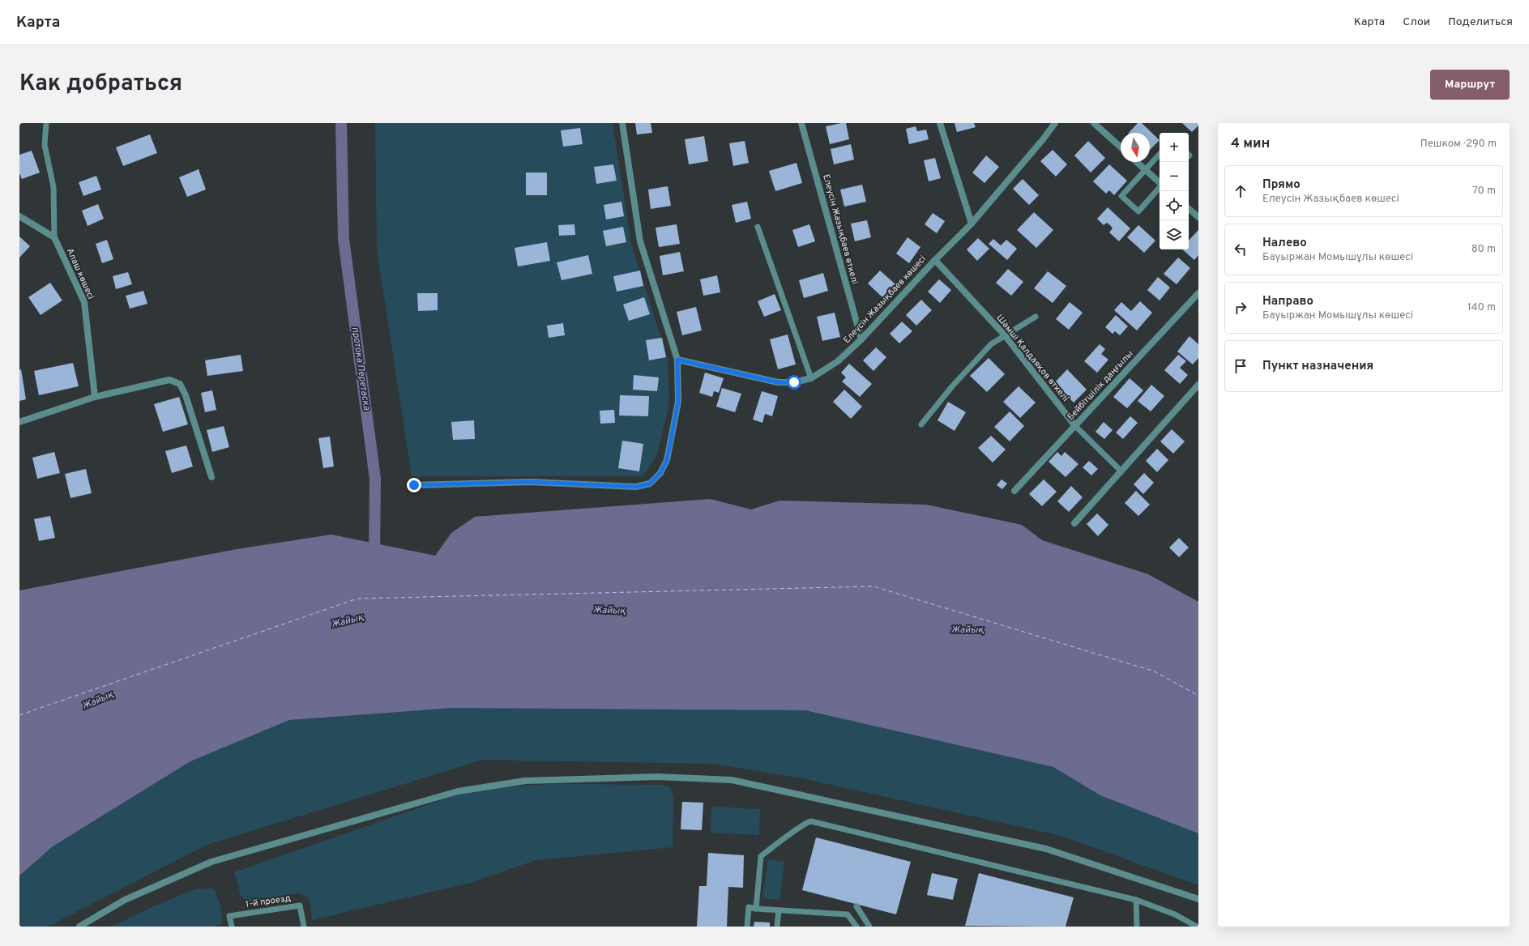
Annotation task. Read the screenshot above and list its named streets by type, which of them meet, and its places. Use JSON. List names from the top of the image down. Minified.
{"streets":{"street":["Елеусін Жазықбаев өткелі","Алаш көшесі","Елеусін Жазықбаев көшесі","Шәмші Қалдаяқов өткелі","Бейбітшілік даңғылы"],"lane":["1-й проезд"]},"crossings":[["Елеусін Жазықбаев өткелі","Елеусін Жазықбаев көшесі"],["Елеусін Жазықбаев көшесі","Шәмші Қалдаяқов өткелі"],["Шәмші Қалдаяқов өткелі","Бейбітшілік даңғылы"]],"water":["протока Перетаска","Жайық"],"north":"bottom","page":{"header":"Карта","nav":["Карта","Слои","Поделиться"],"title":"Как добраться","buttons":"Маршрут","heading":["4 мин","Пешком · 290 m"],"map_buttons":["+","−"],"list":[["Прямо","Елеусін Жазықбаев көшесі","70 m"],["Налево","Бауыржан Момышұлы көшесі","80 m"],["Направо","Бауыржан Момышұлы көшесі","140 m"],"Пункт назначения"]}}
